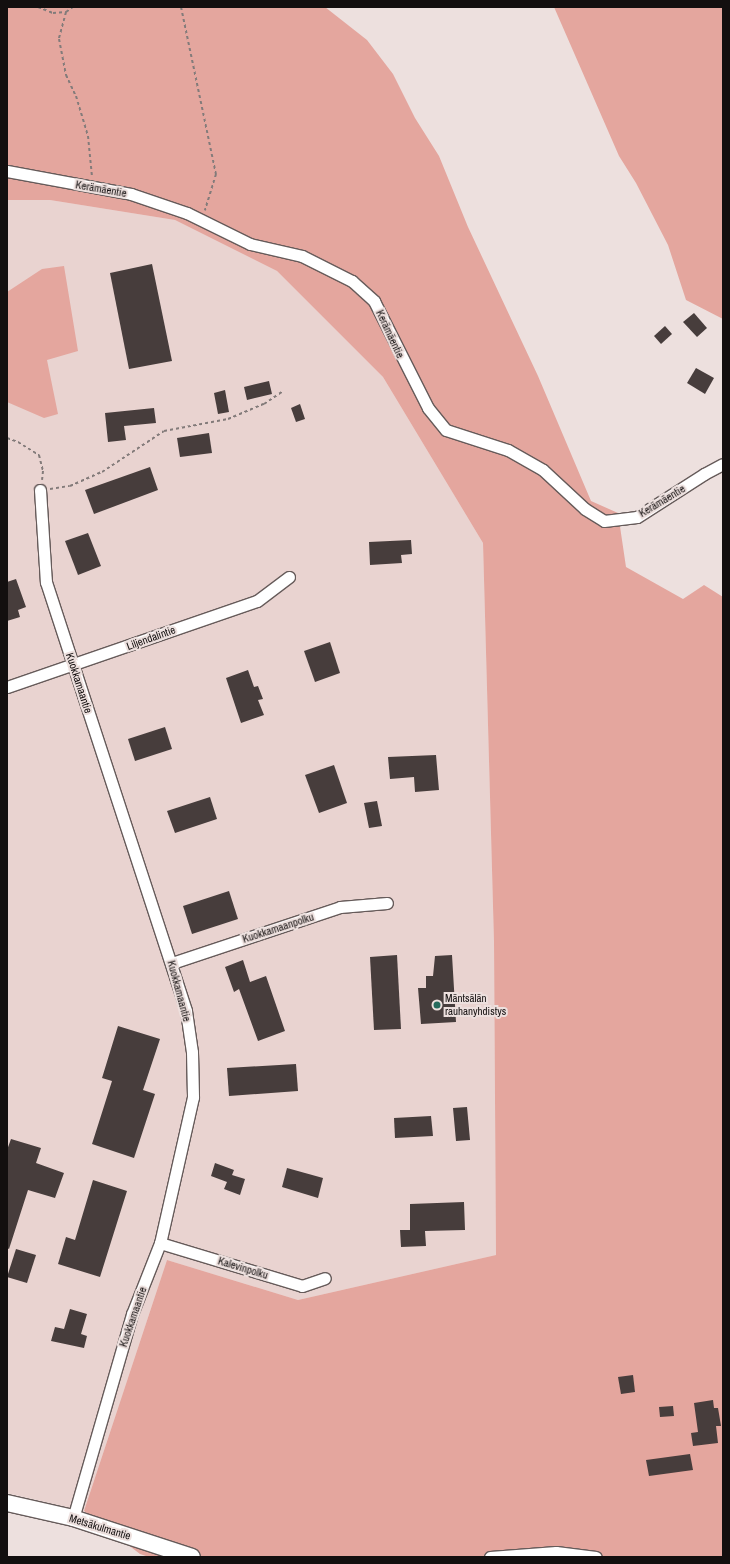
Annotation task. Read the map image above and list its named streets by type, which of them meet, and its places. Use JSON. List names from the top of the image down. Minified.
{"streets":{"street":["Kerämäentie","Liljendalintie","Kuokkamaantie","Kuokkamaanpolku","Kalevinpolku","Metsäkulmantie"]},"crossings":[["Liljendalintie","Kuokkamaantie"],["Kuokkamaantie","Kuokkamaanpolku"],["Kuokkamaantie","Kalevinpolku"],["Kuokkamaantie","Metsäkulmantie"]],"places":["Mäntsälän rauhanyhdistys"]}
